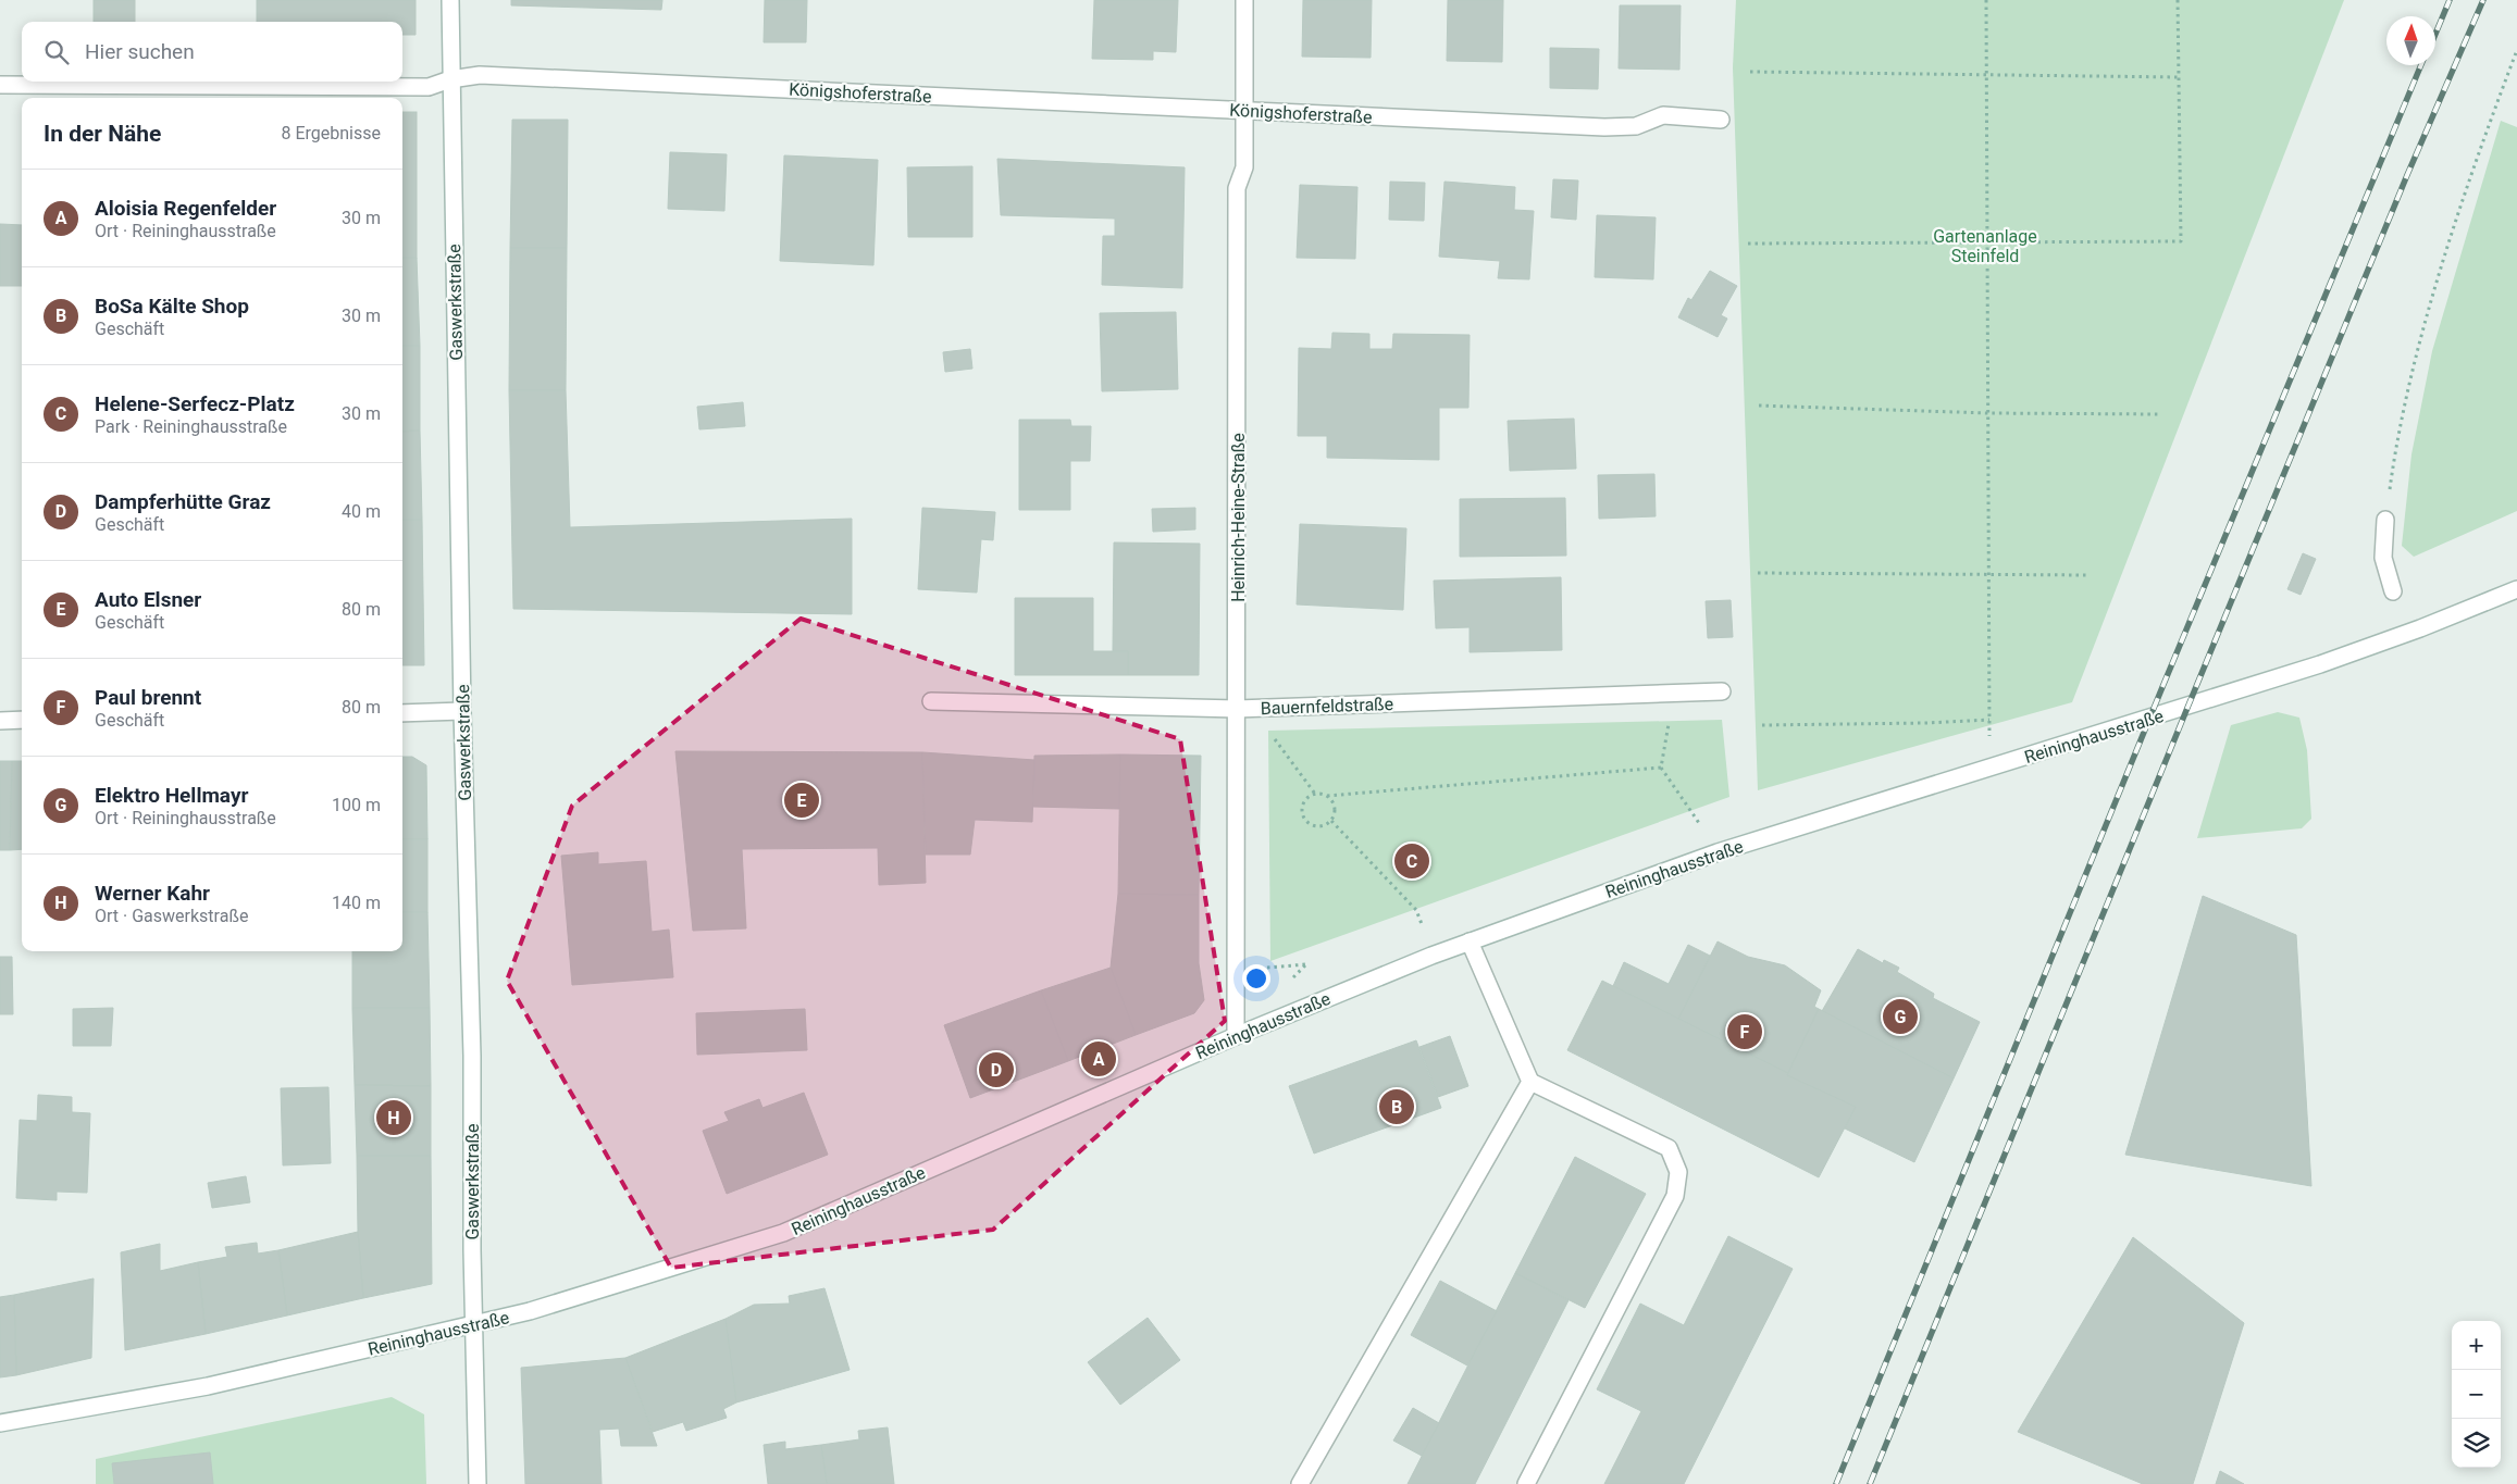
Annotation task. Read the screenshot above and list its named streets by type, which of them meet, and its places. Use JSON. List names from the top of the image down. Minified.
{"streets":{"street":["Königshoferstraße","Gaswerkstraße","Heinrich-Heine-Straße","Bauernfeldstraße","Reininghausstraße"]},"crossings":[["Königshoferstraße","Gaswerkstraße"],["Königshoferstraße","Heinrich-Heine-Straße"],["Gaswerkstraße","Reininghausstraße"],["Heinrich-Heine-Straße","Bauernfeldstraße"],["Heinrich-Heine-Straße","Reininghausstraße"]],"parks":["Gartenanlage Steinfeld"],"north":"top","page":{"search":"Hier suchen","heading":["In der Nähe","8 Ergebnisse"],"list":[{"mark":"A","name":"Aloisia Regenfelder","note":"Ort · Reininghausstraße","value":"30 m"},{"mark":"B","name":"BoSa Kälte Shop","note":"Geschäft","value":"30 m"},{"mark":"C","name":"Helene-Serfecz-Platz","note":"Park · Reininghausstraße","value":"30 m"},{"mark":"D","name":"Dampferhütte Graz","note":"Geschäft","value":"40 m"},{"mark":"E","name":"Auto Elsner","note":"Geschäft","value":"80 m"},{"mark":"F","name":"Paul brennt","note":"Geschäft","value":"80 m"},{"mark":"G","name":"Elektro Hellmayr","note":"Ort · Reininghausstraße","value":"100 m"},{"mark":"H","name":"Werner Kahr","note":"Ort · Gaswerkstraße","value":"140 m"}],"pins":["E","C","G","F","A","D","B","H"],"map_buttons":["+","−"]}}
